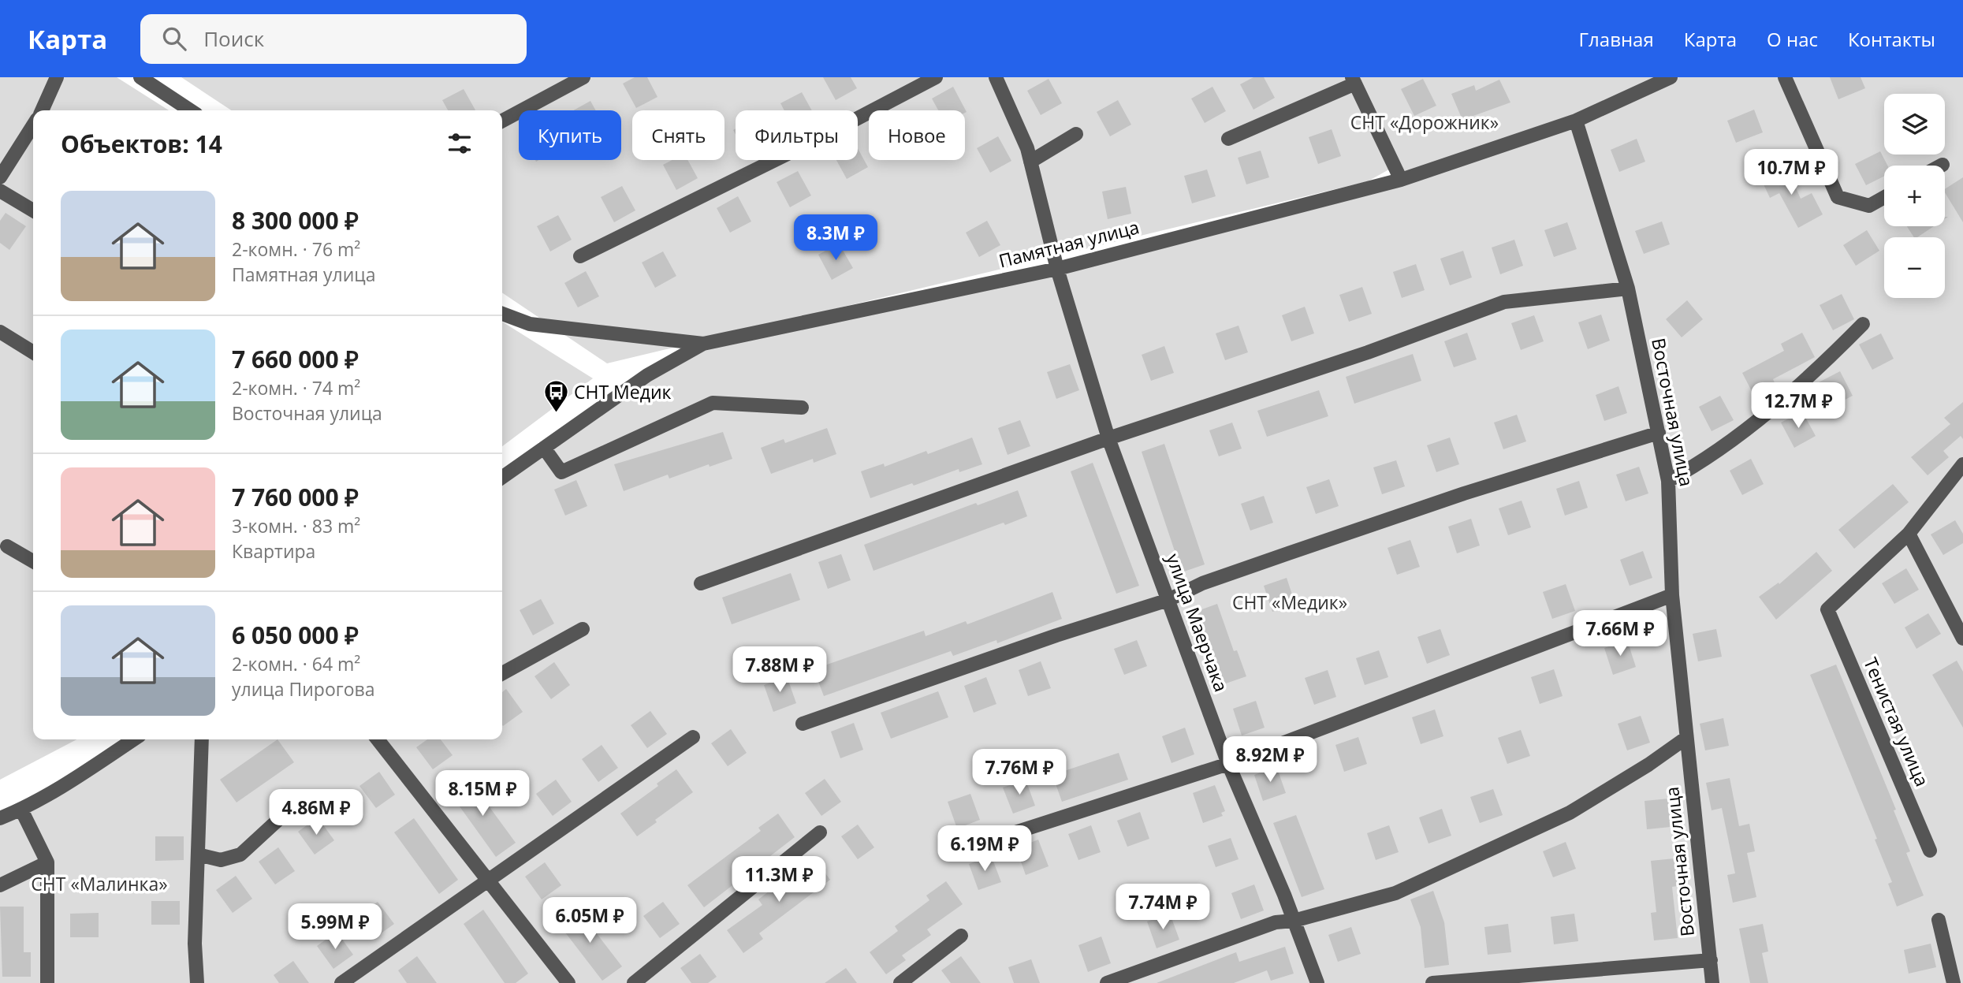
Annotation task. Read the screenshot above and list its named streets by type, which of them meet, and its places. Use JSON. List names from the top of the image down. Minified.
{"streets":{"street":["Памятная улица","Восточная улица","улица Маерчака","Тенистая улица"]},"crossings":[["Памятная улица","Восточная улица"],["Памятная улица","улица Маерчака"]],"parks":["СНТ «Дорожник»","СНТ «Медик»","СНТ «Малинка»"],"places":{"bus stop":["СНТ Медик"]},"page":{"header":"Карта","search":"Поиск","nav":["Главная","Карта","О нас","Контакты"],"map_buttons":["+","−"],"chip":["Купить","Снять","Фильтры","Новое"],"heading":"Объектов: 14","price":["10.7M ₽","8.3M ₽","12.7M ₽","7.66M ₽","7.88M ₽","8.92M ₽","7.76M ₽","8.15M ₽","4.86M ₽","6.19M ₽","11.3M ₽","7.74M ₽","6.05M ₽","5.99M ₽"],"list":[{"name":"8 300 000 ₽","note":"2-комн. · 76 m² · Памятная улица"},{"name":"7 660 000 ₽","note":"2-комн. · 74 m² · Восточная улица"},{"name":"7 760 000 ₽","note":"3-комн. · 83 m² · Квартира"},{"name":"6 050 000 ₽","note":"2-комн. · 64 m² · улица Пирогова"}]}}
